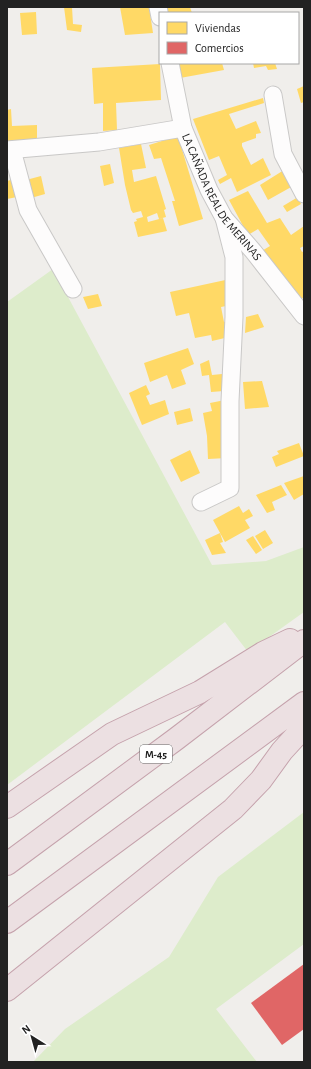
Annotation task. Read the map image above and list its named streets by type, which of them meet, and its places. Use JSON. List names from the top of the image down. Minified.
{"streets":{"highway":["M-45"],"street":["LA CAÑADA REAL DE MERINAS"]},"legend":["Viviendas","Comercios"],"north":"top left"}
